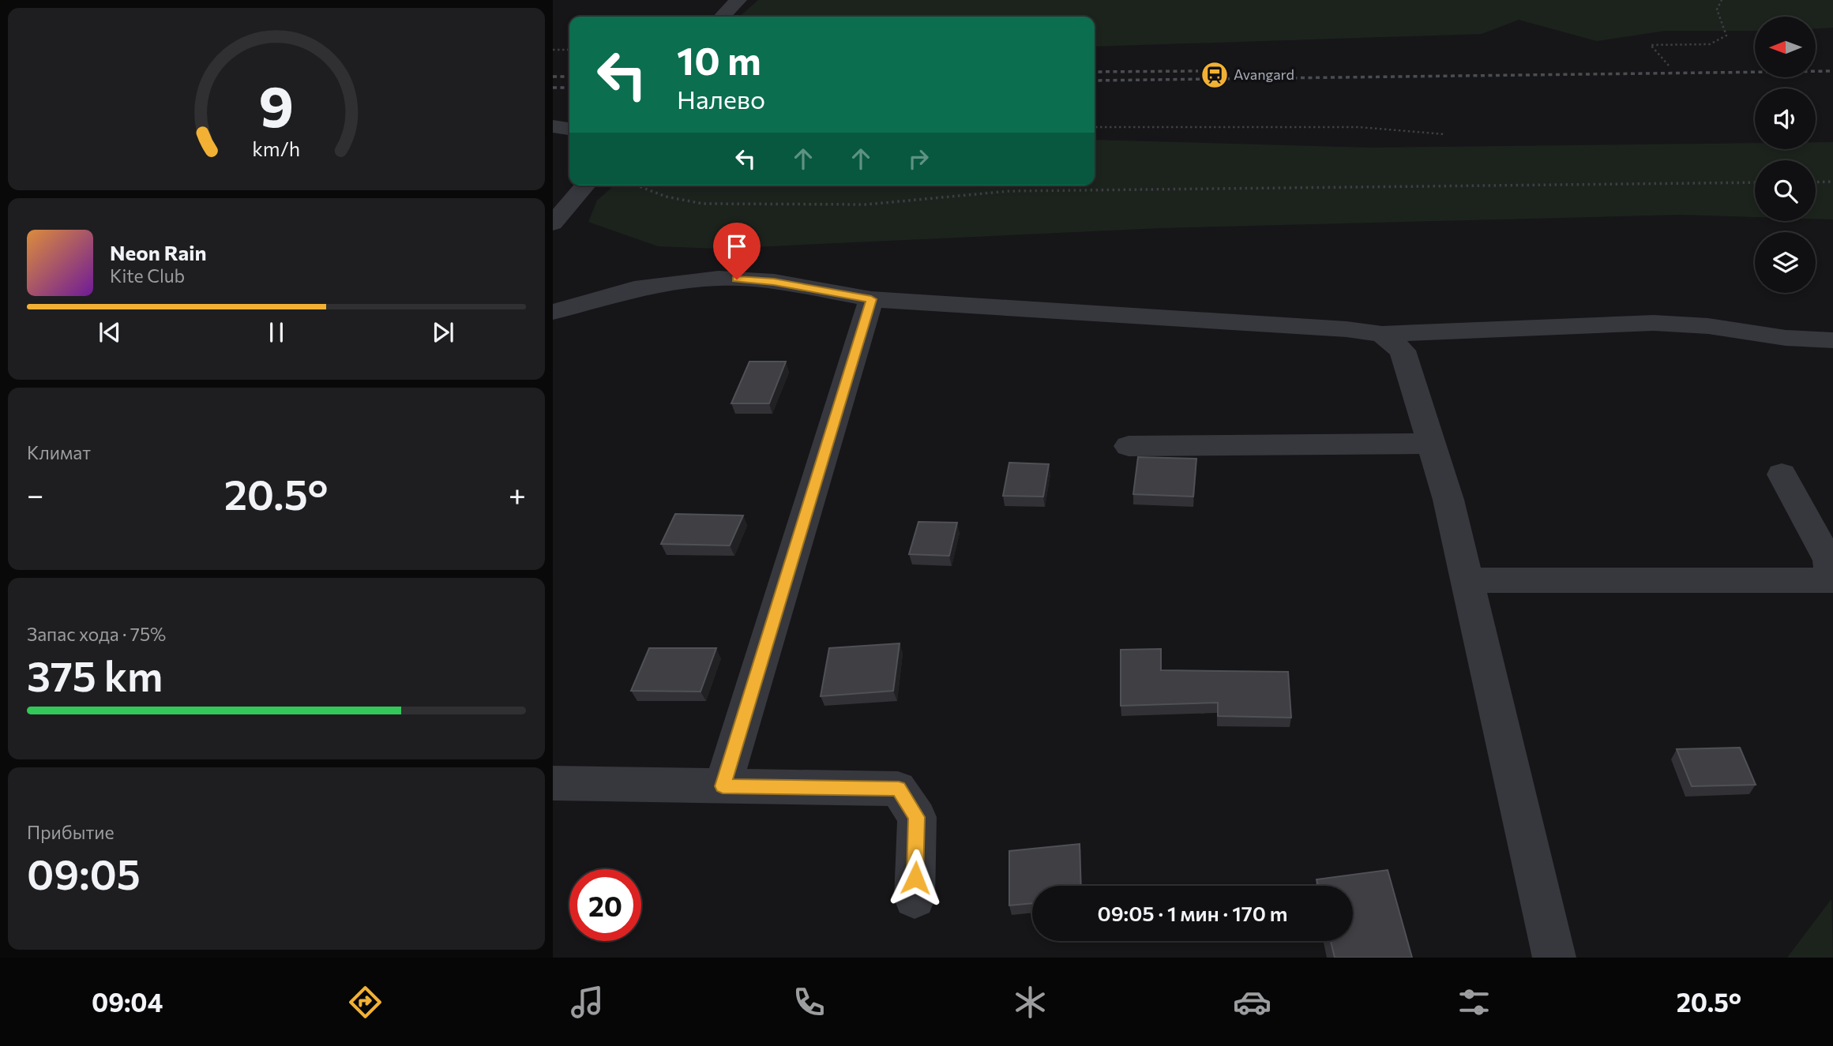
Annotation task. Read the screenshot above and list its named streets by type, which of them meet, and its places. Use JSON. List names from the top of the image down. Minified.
{"places":{"station":["Avangard"]},"north":"left","page":{"turn":["10 m","Налево"],"song":["Neon Rain","Kite Club"],"tile":["Климат",["Запас хода · 75%","375 km"],["Прибытие","09:05"]],"heat":["−","20.5°","+"],"limit":"20","trip":"09:05 · 1 мин · 170 m","tabs":["09:04","20.5°"],"gauge":["9","km/h"]}}
